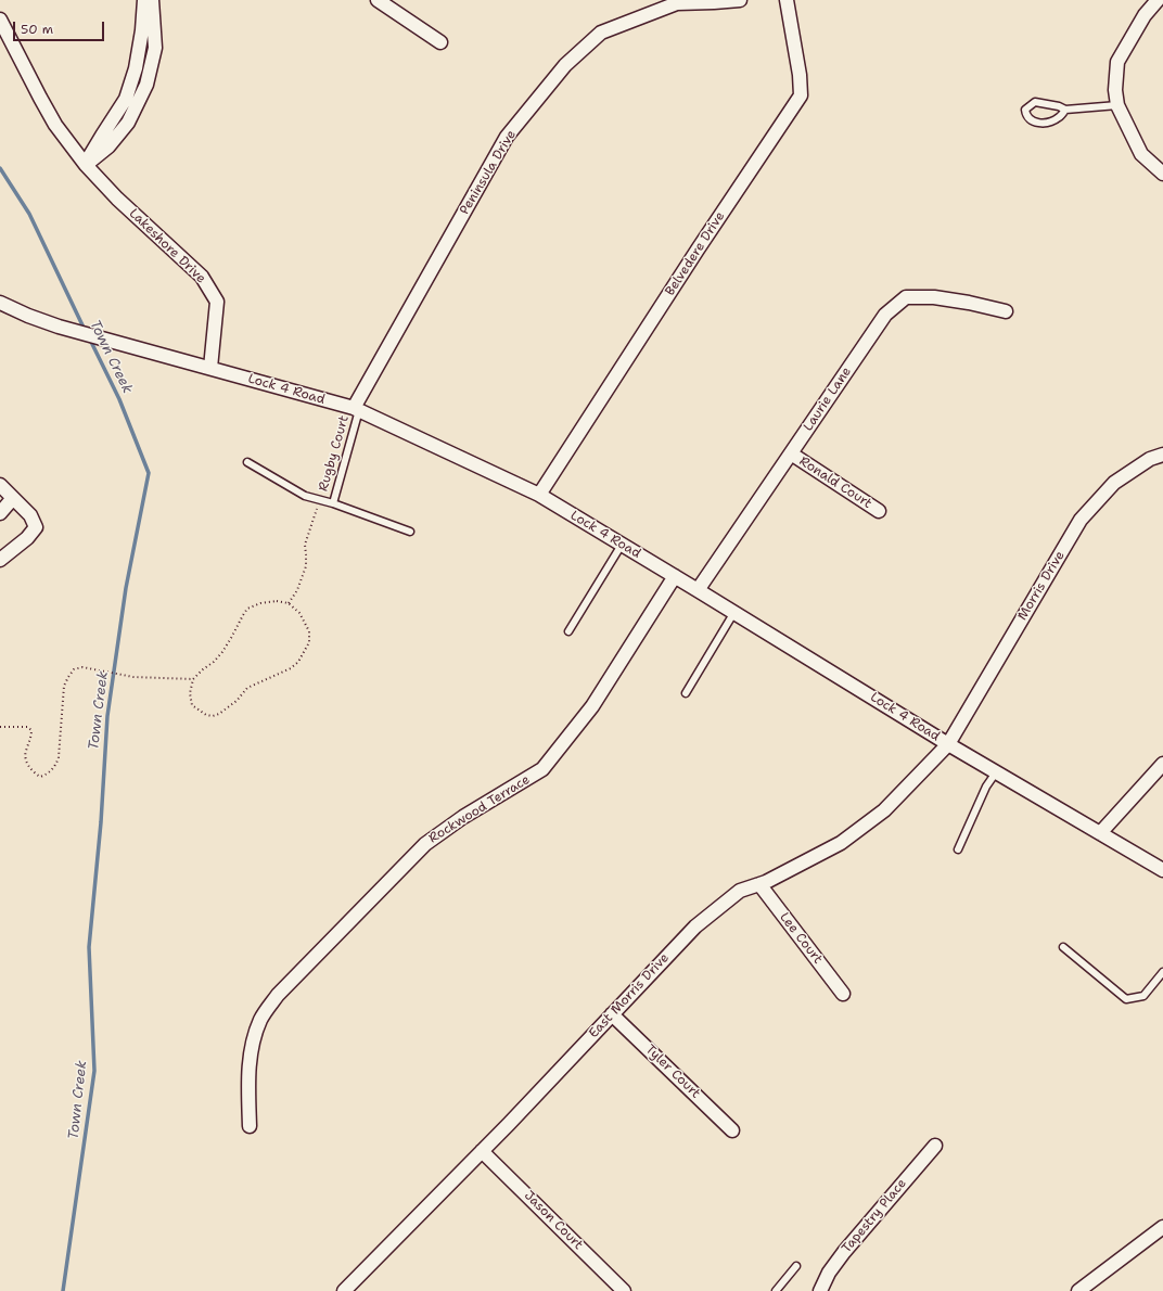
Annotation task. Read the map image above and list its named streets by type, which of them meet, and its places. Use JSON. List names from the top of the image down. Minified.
{"streets":{"street":["Peninsula Drive","Lakeshore Drive","Belvedere Drive","Lock 4 Road","Laurie Lane","Ronald Court","Morris Drive","Rockwood Terrace","Lee Court","East Morris Drive","Tyler Court","Tapestry Place","Jason Court"],"lane":["Rugby Court"]},"crossings":[["Peninsula Drive","Lock 4 Road"],["Peninsula Drive","Rugby Court"],["Lakeshore Drive","Lock 4 Road"],["Belvedere Drive","Lock 4 Road"],["Lock 4 Road","Laurie Lane"],["Lock 4 Road","Rugby Court"],["Lock 4 Road","Morris Drive"],["Lock 4 Road","Rockwood Terrace"],["Lock 4 Road","East Morris Drive"],["Laurie Lane","Ronald Court"],["Morris Drive","East Morris Drive"],["Lee Court","East Morris Drive"],["East Morris Drive","Tyler Court"],["East Morris Drive","Jason Court"]],"water":["Town Creek"],"scale_bar":"50 m"}
